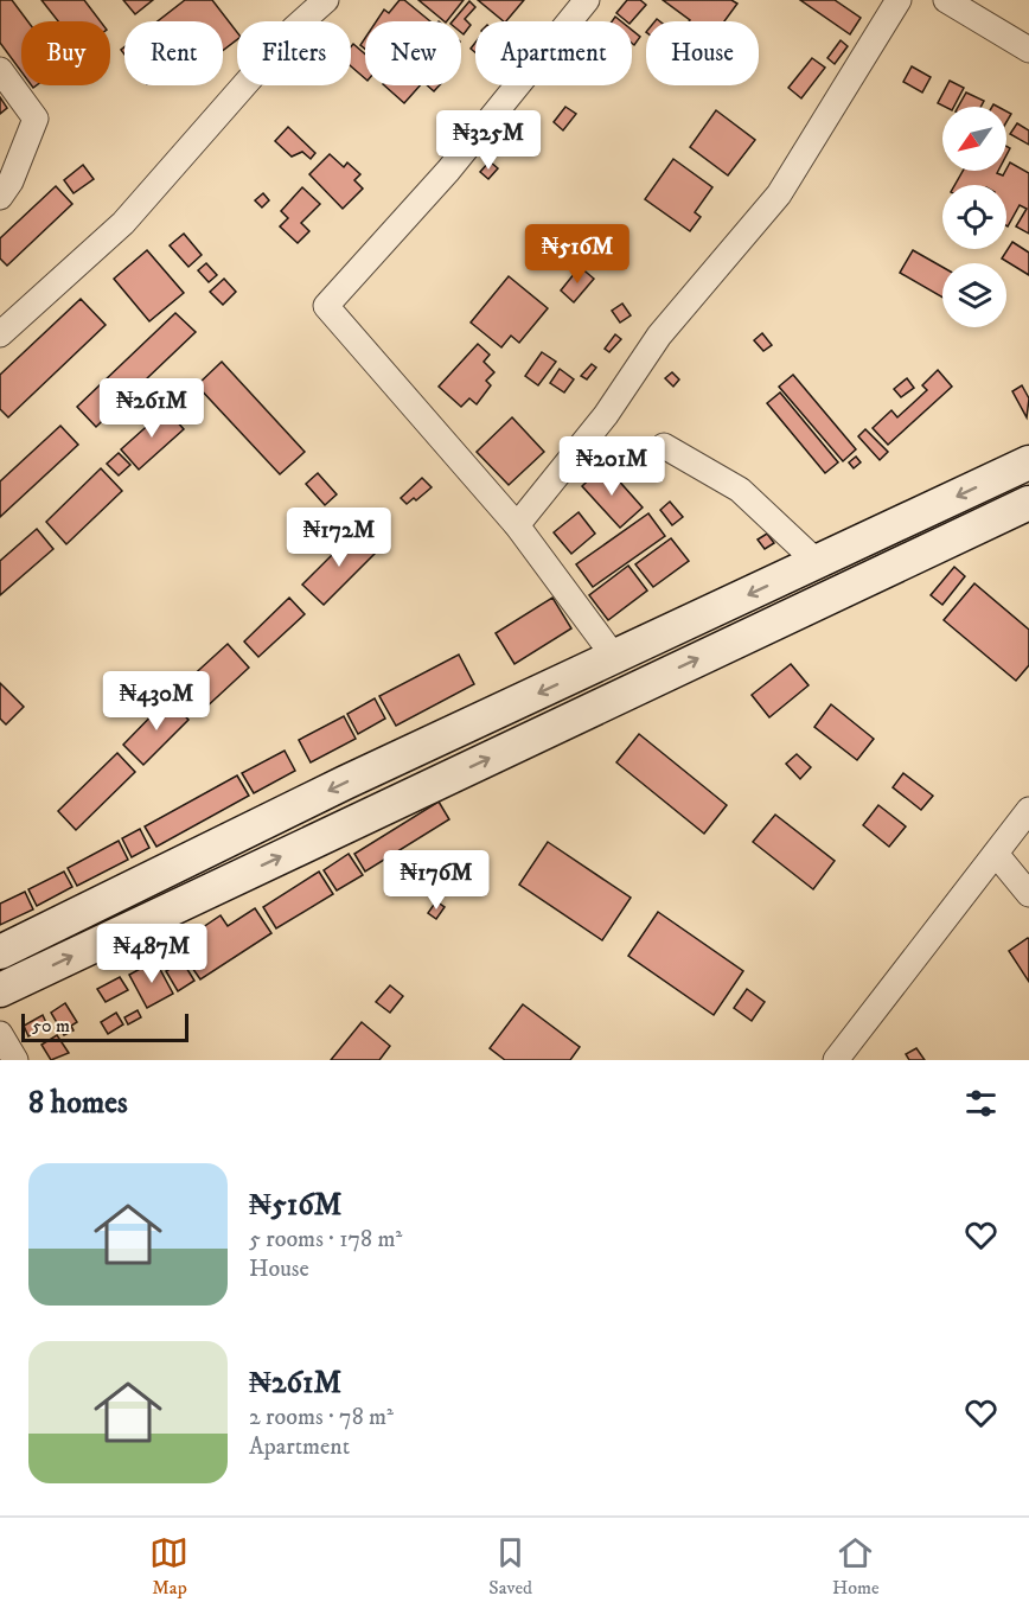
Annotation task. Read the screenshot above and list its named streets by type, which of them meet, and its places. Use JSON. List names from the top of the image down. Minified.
{"scale_bar":"50 m","north":"bottom left","page":{"chip":["Buy","Rent","Filters","New","Apartment","House"],"price":["₦325M","₦516M","₦261M","₦201M","₦172M","₦430M","₦176M","₦487M"],"scale":"50 m","heading":"8 homes","list":[{"name":"₦516M","note":"5 rooms · 178 m² · House"},{"name":"₦261M","note":"2 rooms · 78 m² · Apartment"}],"tabs":["Map","Saved","Home"]}}
